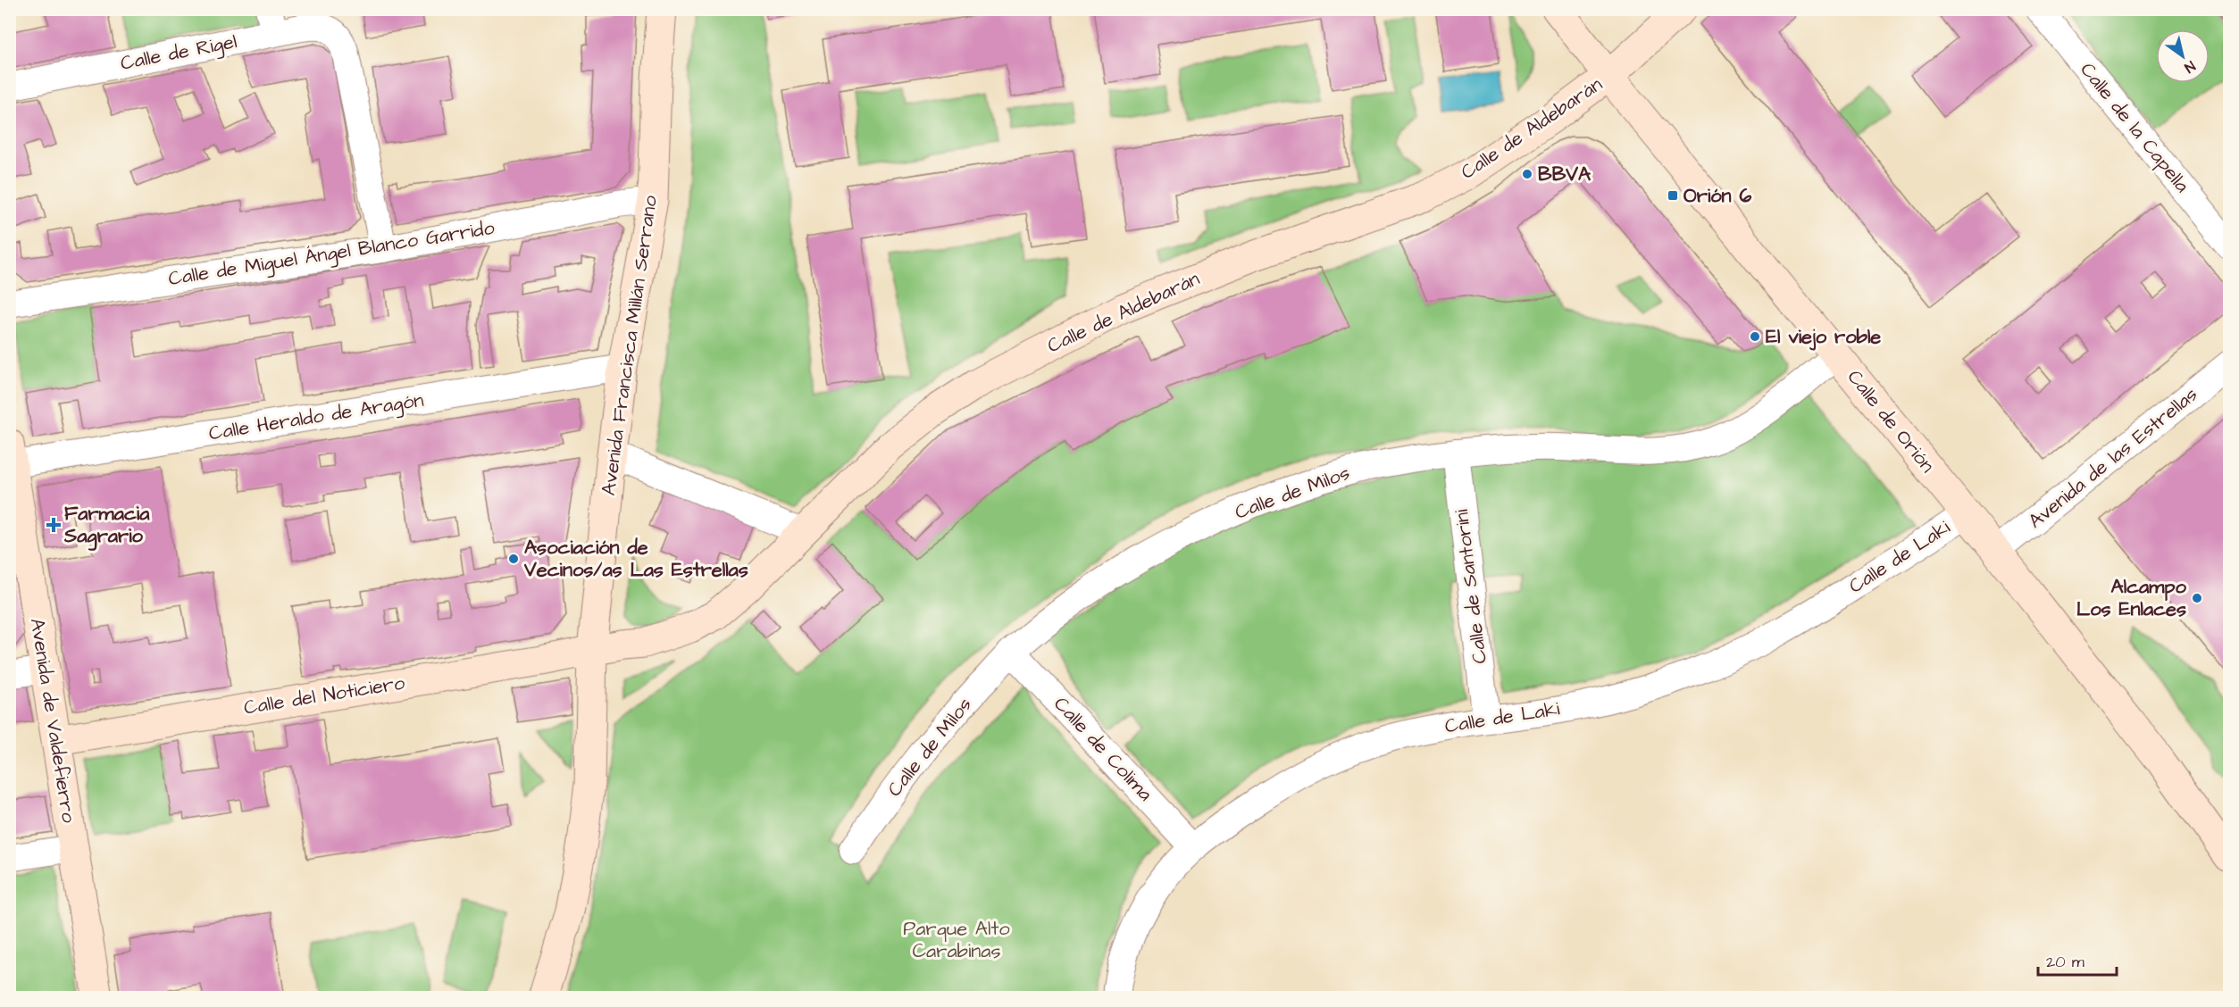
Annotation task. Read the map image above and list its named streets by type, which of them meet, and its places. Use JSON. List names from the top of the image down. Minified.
{"streets":{"street":["Calle de Rigel","Calle de la Capella","Calle de Aldebarán","Calle de Miguel Ángel Blanco Garrido","Avenida Francisca Millán Serrano","Calle Heraldo de Aragón","Calle de Orión","Avenida de las Estrellas","Calle de Milos","Calle de Laki","Calle de Santorini","Calle del Noticiero","Avenida de Valdefierro","Calle de Colima"]},"crossings":[["Calle de Rigel","Calle de Miguel Ángel Blanco Garrido"],["Calle de Aldebarán","Avenida Francisca Millán Serrano"],["Calle de Aldebarán","Calle de Orión"],["Calle de Aldebarán","Calle del Noticiero"],["Calle de Miguel Ángel Blanco Garrido","Avenida Francisca Millán Serrano"],["Avenida Francisca Millán Serrano","Calle Heraldo de Aragón"],["Avenida Francisca Millán Serrano","Calle del Noticiero"],["Calle Heraldo de Aragón","Avenida de Valdefierro"],["Calle de Orión","Avenida de las Estrellas"],["Calle de Orión","Calle de Milos"],["Calle de Orión","Calle de Laki"],["Calle de Milos","Calle de Santorini"],["Calle de Milos","Calle de Colima"],["Calle de Laki","Calle de Santorini"],["Calle de Laki","Calle de Colima"],["Calle del Noticiero","Avenida de Valdefierro"]],"parks":["Parque Alto Carabinas"],"places":{"other":["BBVA","El viejo roble","Asociación de Vecinos/as Las Estrellas","Alcampo Los Enlaces"],"transit":["Orión 6"],"health":["Farmacia Sagrario"]},"scale_bar":"20 m","north":"bottom right"}
